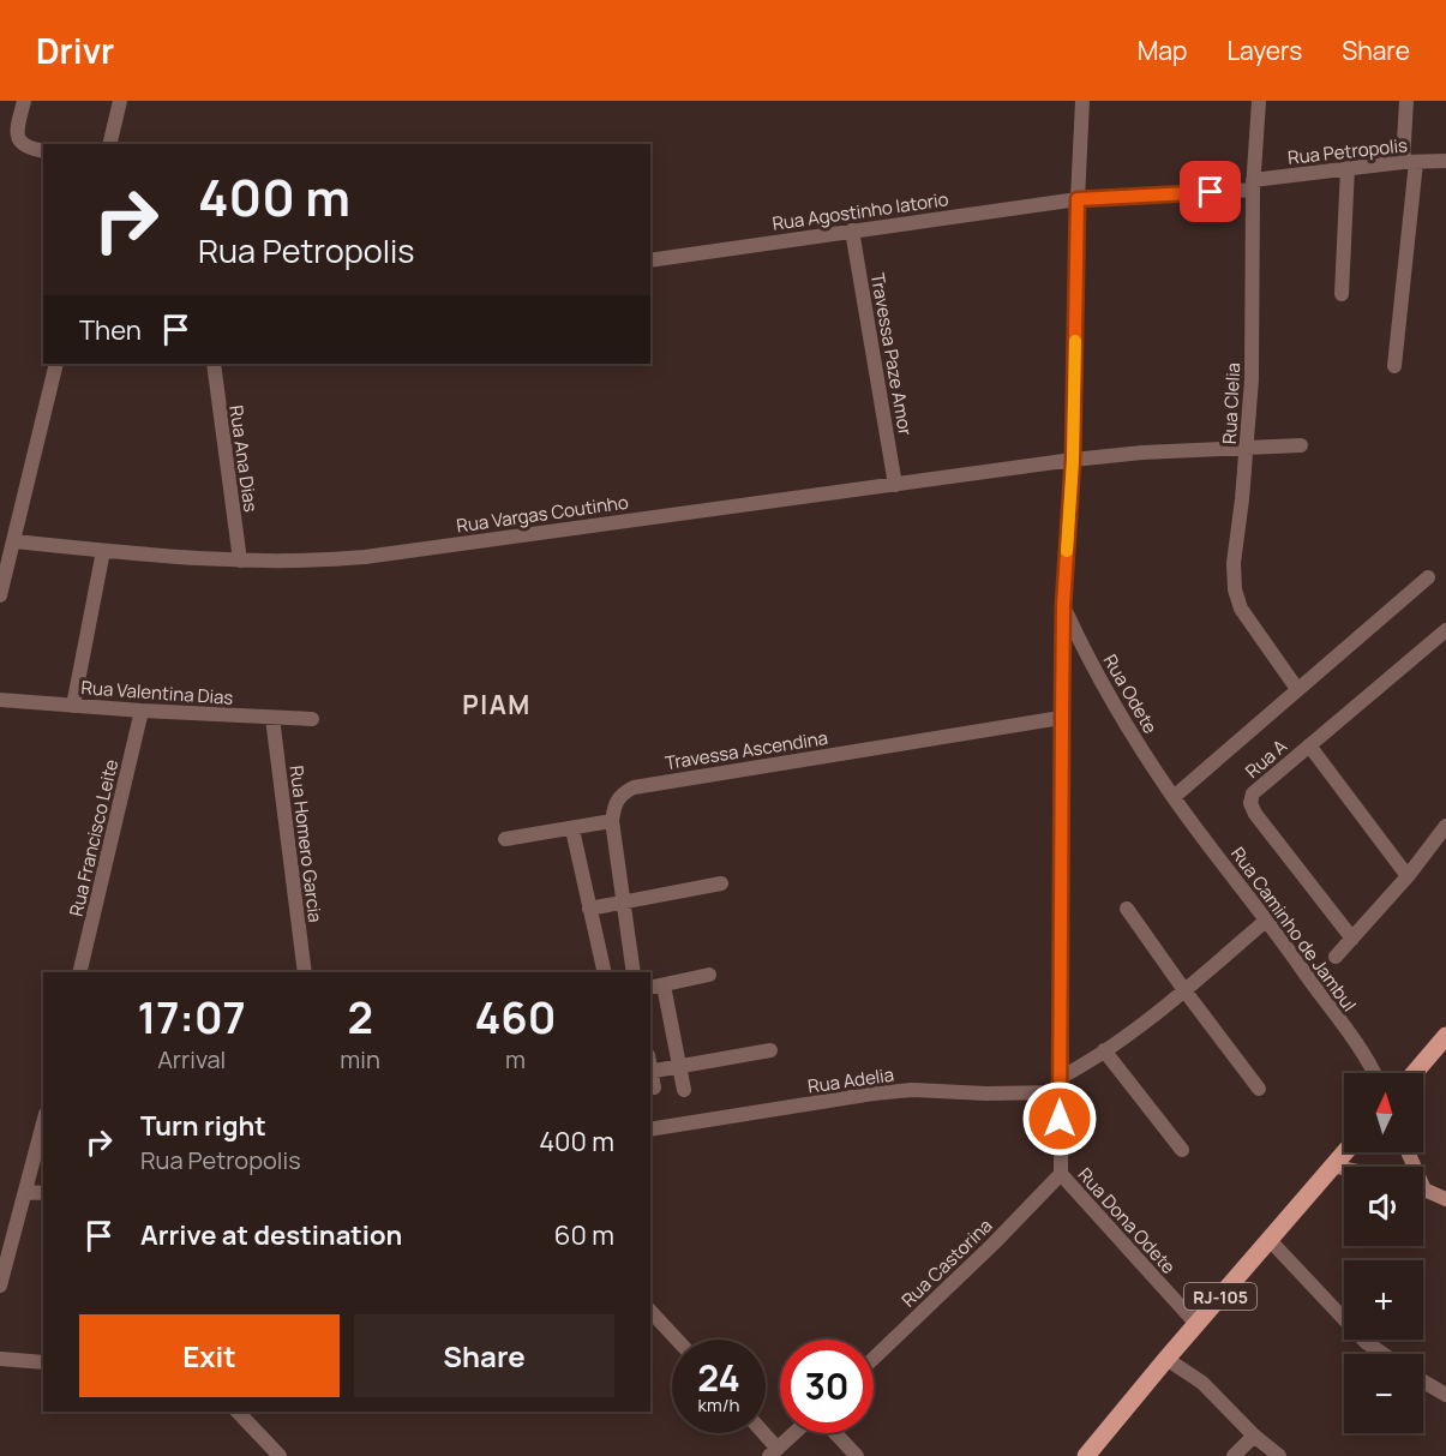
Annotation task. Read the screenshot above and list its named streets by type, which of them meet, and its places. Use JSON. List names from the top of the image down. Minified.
{"streets":{"main road":["RJ-105"],"street":["Rua Petropolis","Rua Agostinho Iatorio","Travessa Paze Amor","Rua Clelia","Rua Ana Dias","Rua Vargas Coutinho","Rua Valentina Dias","Rua Odete","Travessa Ascendina","Rua A","Rua Francisco Leite","Rua Homero Garcia","Rua Caminho de Jambul","Rua Adelia","Rua Dona Odete","Rua Castorina"]},"crossings":[["Rua Petropolis","Rua Agostinho Iatorio"],["Rua Petropolis","Rua Clelia"],["Rua Petropolis","Rua Odete"],["Rua Agostinho Iatorio","Travessa Paze Amor"],["Rua Agostinho Iatorio","Rua Odete"],["Travessa Paze Amor","Rua Vargas Coutinho"],["Rua Clelia","Rua A"],["Rua Ana Dias","Rua Vargas Coutinho"],["Rua Vargas Coutinho","Rua Odete"],["Rua Valentina Dias","Rua Francisco Leite"],["Rua Valentina Dias","Rua Homero Garcia"],["Rua Odete","Travessa Ascendina"],["Rua Odete","Rua A"],["Rua Odete","Rua Caminho de Jambul"],["Rua Odete","Rua Adelia"],["Rua Odete","Rua Dona Odete"],["Rua Odete","Rua Castorina"],["Rua A","Rua Caminho de Jambul"],["Rua Dona Odete","Rua Castorina"],["Rua Dona Odete","RJ-105"]],"districts":["PIAM"],"north":"top","page":{"header":"Drivr","nav":["Map","Layers","Share"],"turn":["400 m","Rua Petropolis"],"then":"Then","eta":["17:07","Arrival","2","min","460","m"],"map_buttons":["+","−"],"list":[{"name":"Turn right","note":"Rua Petropolis","value":"400 m"},{"name":"Arrive at destination","value":"60 m"}],"buttons":["Exit","Share"],"speed":"24 km/h","limit":"30"}}
